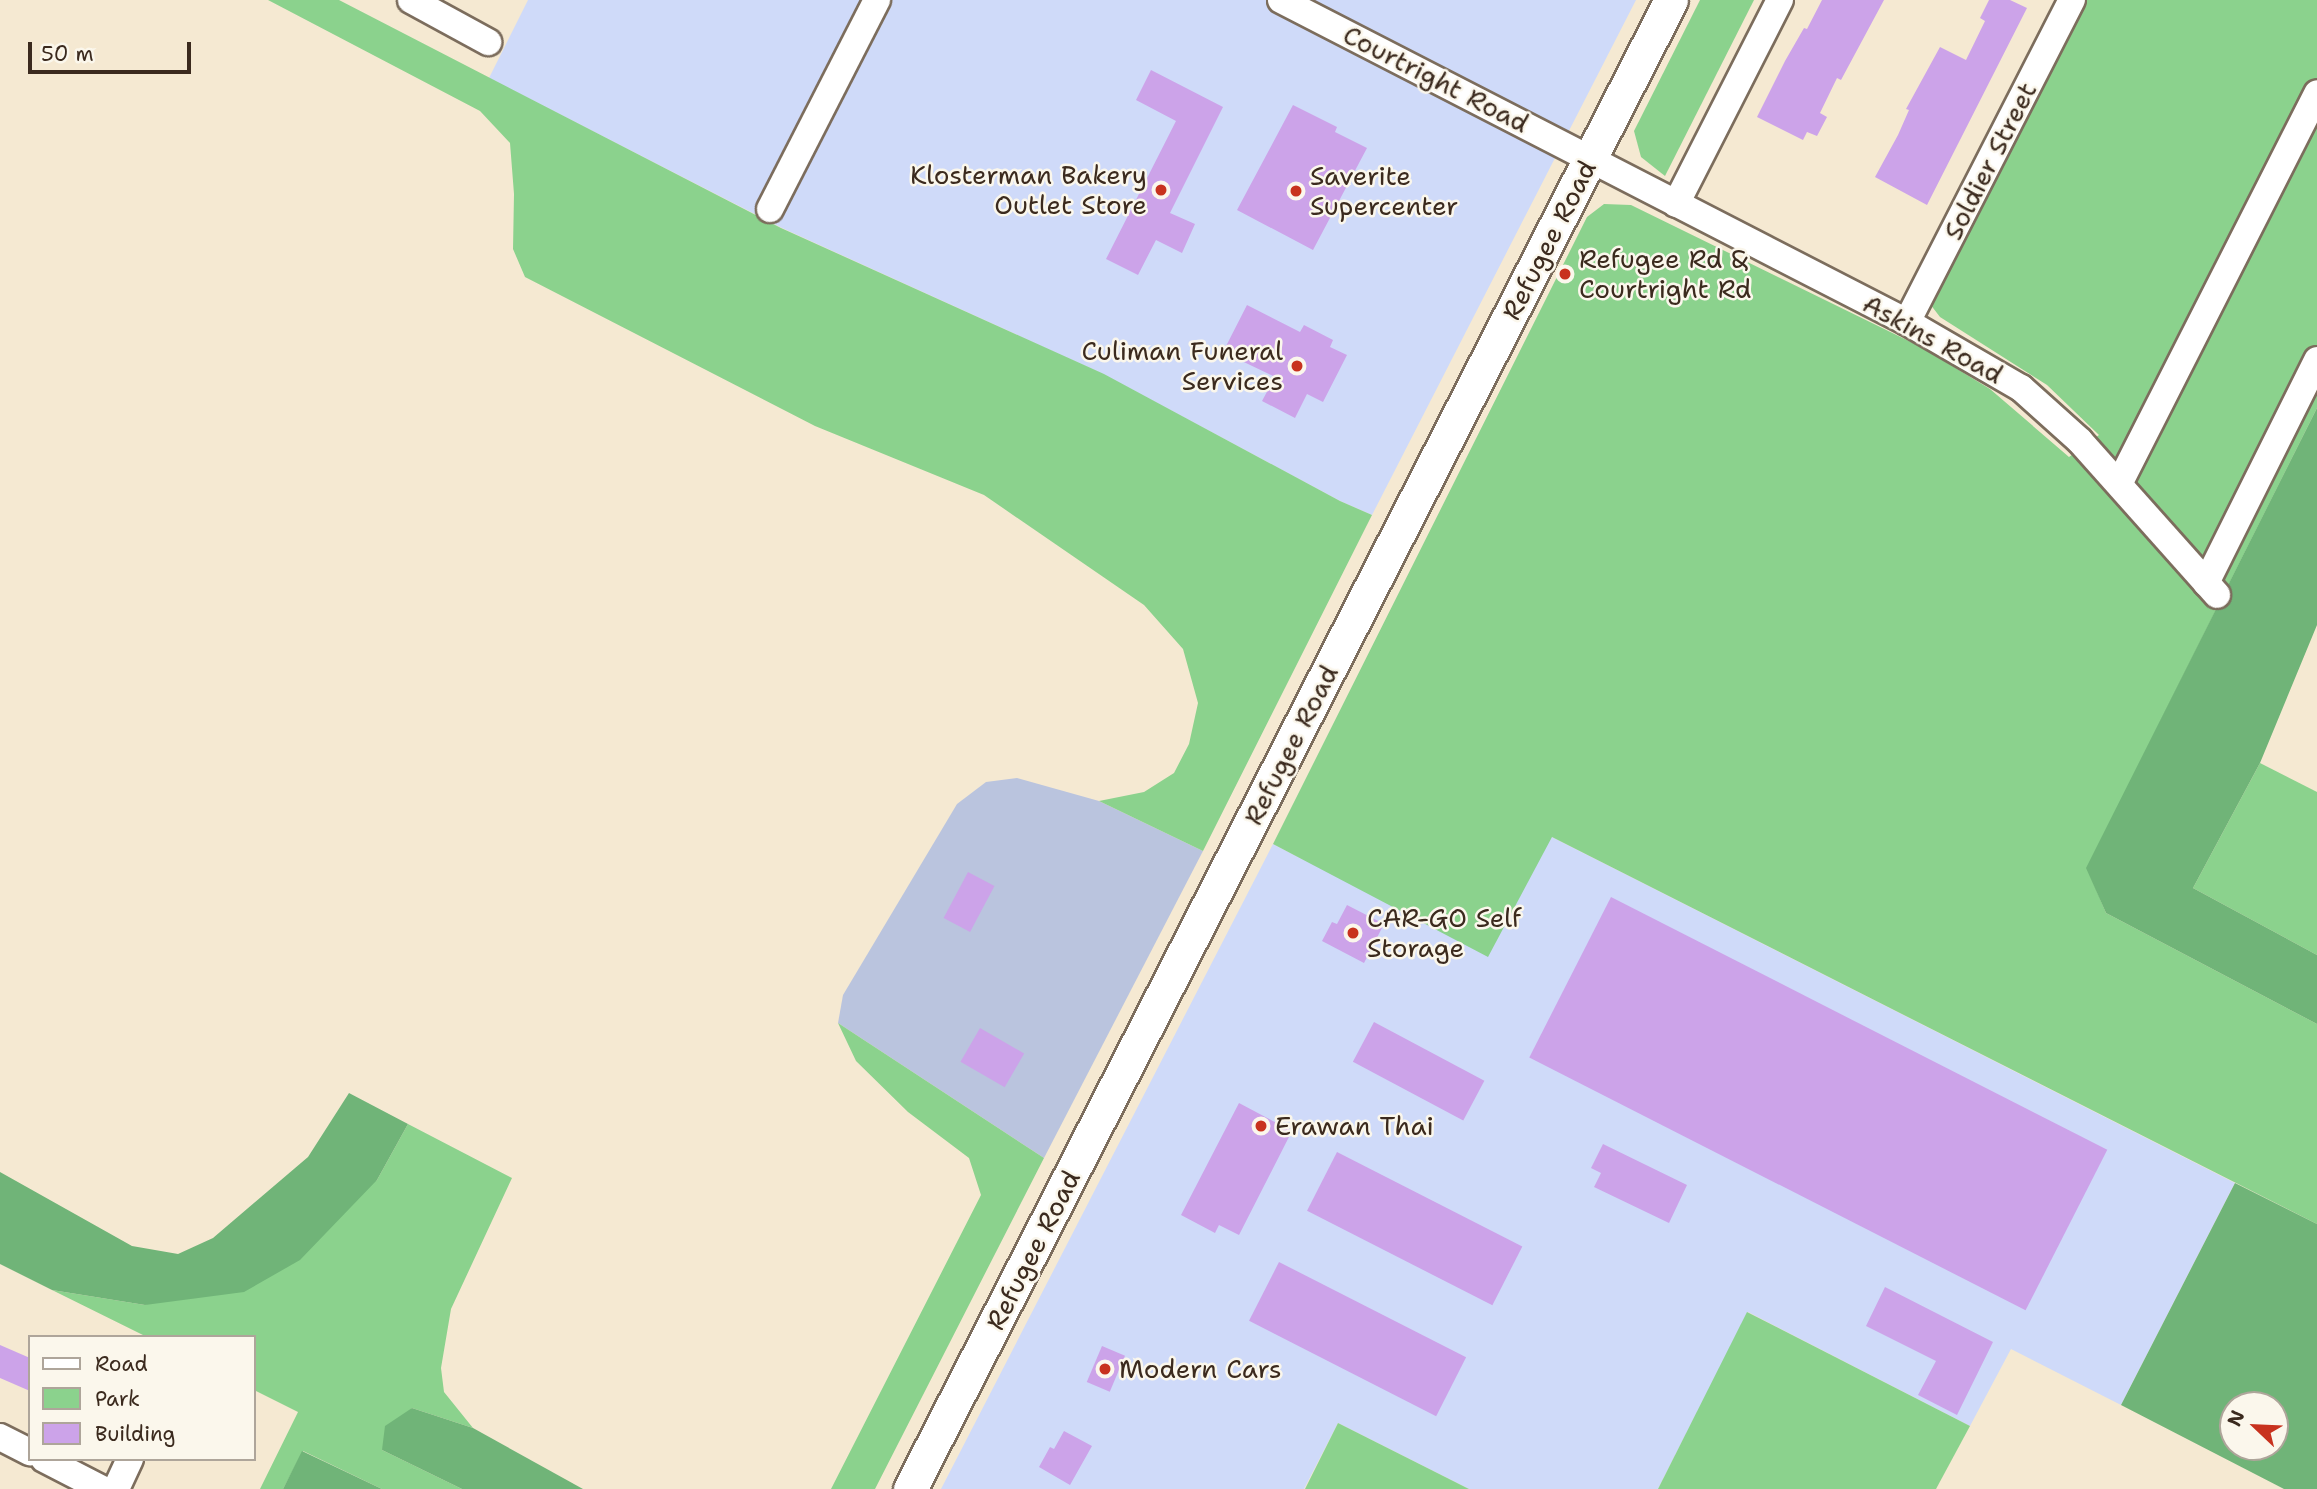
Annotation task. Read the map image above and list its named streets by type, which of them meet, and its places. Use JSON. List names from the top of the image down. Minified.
{"streets":{"main road":["Refugee Road"],"street":["Courtright Road","Soldier Street","Askins Road"]},"crossings":[["Courtright Road","Refugee Road"],["Courtright Road","Askins Road"],["Soldier Street","Askins Road"],["Refugee Road","Askins Road"]],"places":["Klosterman Bakery Outlet Store","Saverite Supercenter","Refugee Rd & Courtright Rd","Culiman Funeral Services","CAR-GO Self Storage","Erawan Thai","Modern Cars"],"legend":["Road","Park","Building"],"scale_bar":"50 m","north":"top left"}
